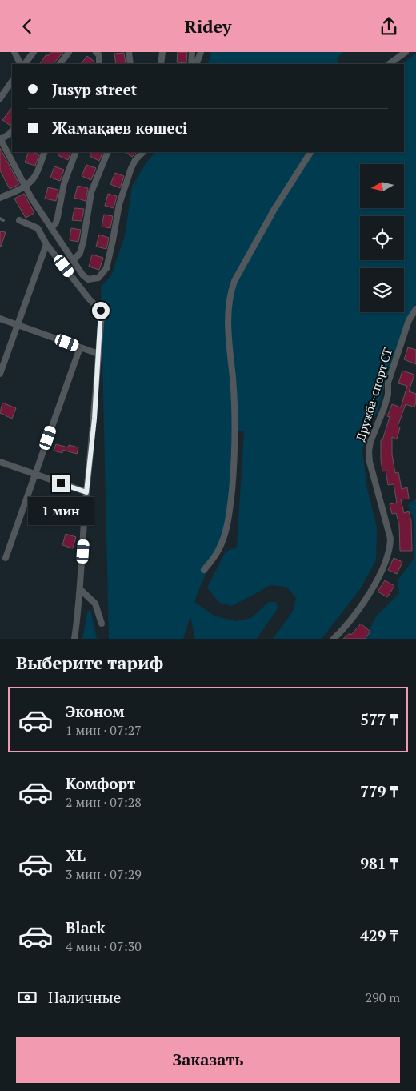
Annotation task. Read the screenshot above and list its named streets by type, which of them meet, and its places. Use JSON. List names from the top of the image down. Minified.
{"streets":{"street":["Дружба-спорт СТ"]},"north":"left","page":{"header":"Ridey","banner":["Jusyp street","Жамақаев көшесі"],"bubble":"1 мин","heading":"Выберите тариф","list":[{"name":"Эконом","note":"1 мин · 07:27","value":"577 ₸"},{"name":"Комфорт","note":"2 мин · 07:28","value":"779 ₸"},{"name":"XL","note":"3 мин · 07:29","value":"981 ₸"},{"name":"Black","note":"4 мин · 07:30","value":"429 ₸"}],"pay":["Наличные","290 m"],"buttons":"Заказать"}}
